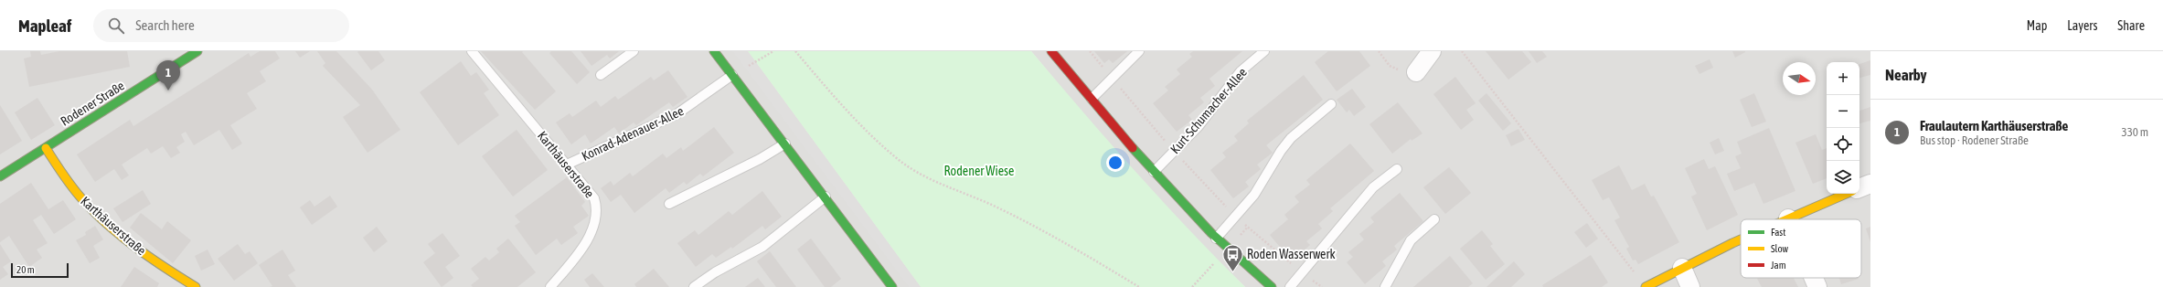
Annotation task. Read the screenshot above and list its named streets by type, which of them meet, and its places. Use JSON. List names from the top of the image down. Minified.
{"streets":{"street":["Rodener Straße","Karthäuserstraße"],"lane":["Kurt-Schumacher-Allee","Konrad-Adenauer-Allee"]},"crossings":[["Rodener Straße","Karthäuserstraße"],["Konrad-Adenauer-Allee","Karthäuserstraße"]],"parks":["Rodener Wiese"],"places":{"bus stop":["Roden Wasserwerk"]},"legend":["Fast","Slow","Jam"],"scale_bar":"20 m","north":"right","page":{"header":"Mapleaf","search":"Search here","nav":["Map","Layers","Share"],"heading":"Nearby","pins":"1","map_buttons":["+","−"],"list":[{"mark":"1","name":"Fraulautern Karthäuserstraße","note":"Bus stop · Rodener Straße","value":"330 m"}],"scale":"20 m"}}
